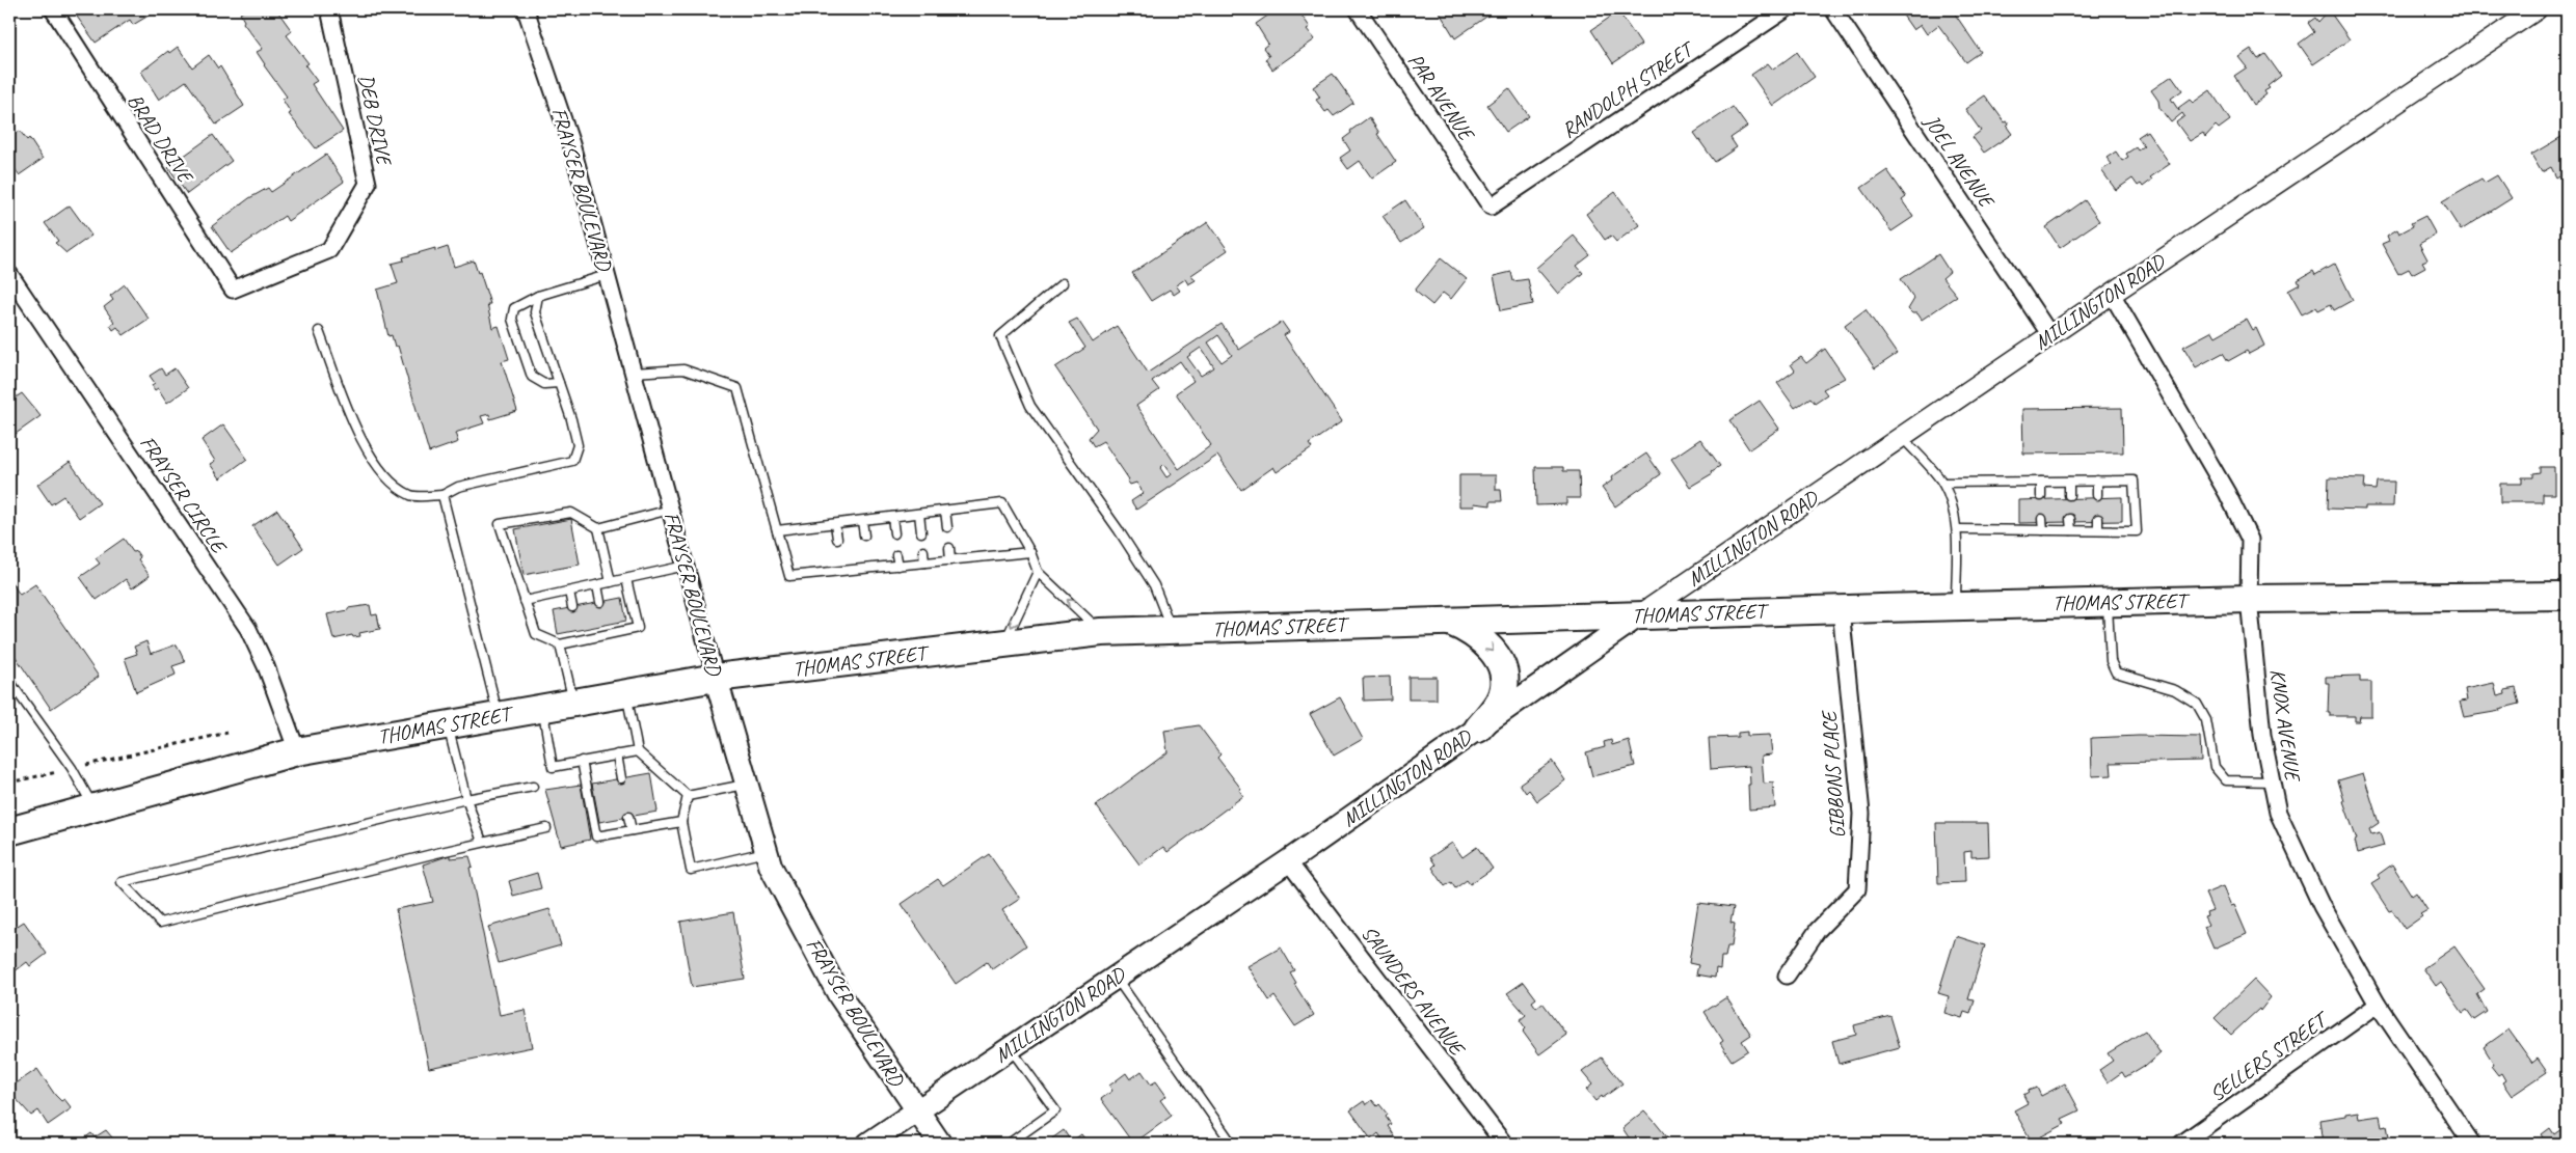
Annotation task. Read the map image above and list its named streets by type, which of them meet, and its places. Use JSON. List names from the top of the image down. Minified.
{"streets":{"highway":["THOMAS STREET"],"main road":["FRAYSER BOULEVARD","MILLINGTON ROAD"],"street":["RANDOLPH STREET","PAR AVENUE","DEB DRIVE","BRAD DRIVE","JOEL AVENUE","FRAYSER CIRCLE","KNOX AVENUE","GIBBONS PLACE","SAUNDERS AVENUE","SELLERS STREET"]},"crossings":[["RANDOLPH STREET","PAR AVENUE"],["DEB DRIVE","BRAD DRIVE"],["JOEL AVENUE","MILLINGTON ROAD"],["FRAYSER BOULEVARD","MILLINGTON ROAD"],["FRAYSER BOULEVARD","THOMAS STREET"],["MILLINGTON ROAD","THOMAS STREET"],["MILLINGTON ROAD","KNOX AVENUE"],["MILLINGTON ROAD","SAUNDERS AVENUE"],["FRAYSER CIRCLE","THOMAS STREET"],["THOMAS STREET","KNOX AVENUE"],["THOMAS STREET","GIBBONS PLACE"],["KNOX AVENUE","SELLERS STREET"]]}
